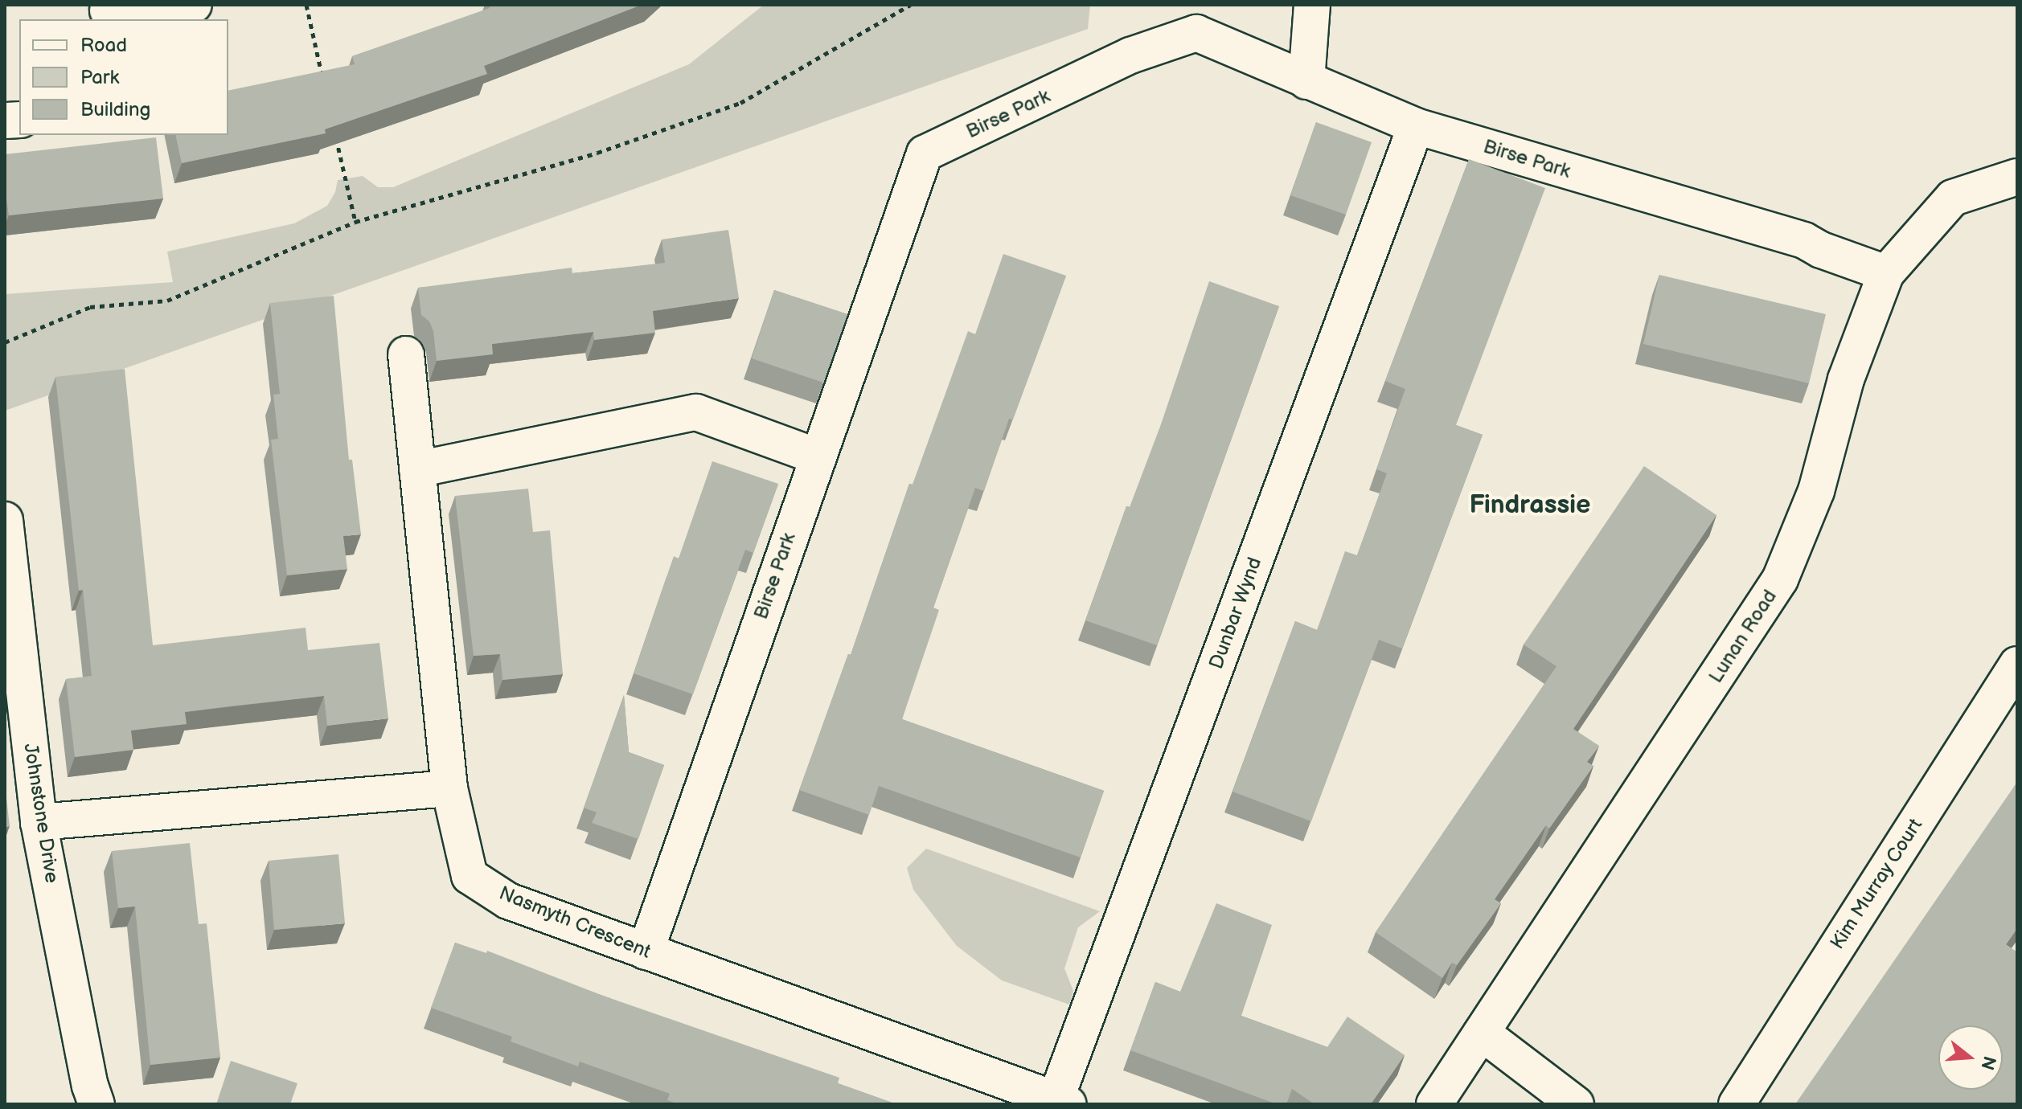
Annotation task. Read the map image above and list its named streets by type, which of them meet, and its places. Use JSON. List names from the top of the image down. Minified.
{"streets":{"street":["Birse Park","Dunbar Wynd","Lunan Road","Johnstone Drive","Kim Murray Court","Nasmyth Crescent"]},"crossings":[["Birse Park","Dunbar Wynd"],["Birse Park","Lunan Road"],["Birse Park","Nasmyth Crescent"],["Dunbar Wynd","Nasmyth Crescent"]],"districts":["Findrassie"],"legend":["Road","Park","Building"],"north":"right"}
